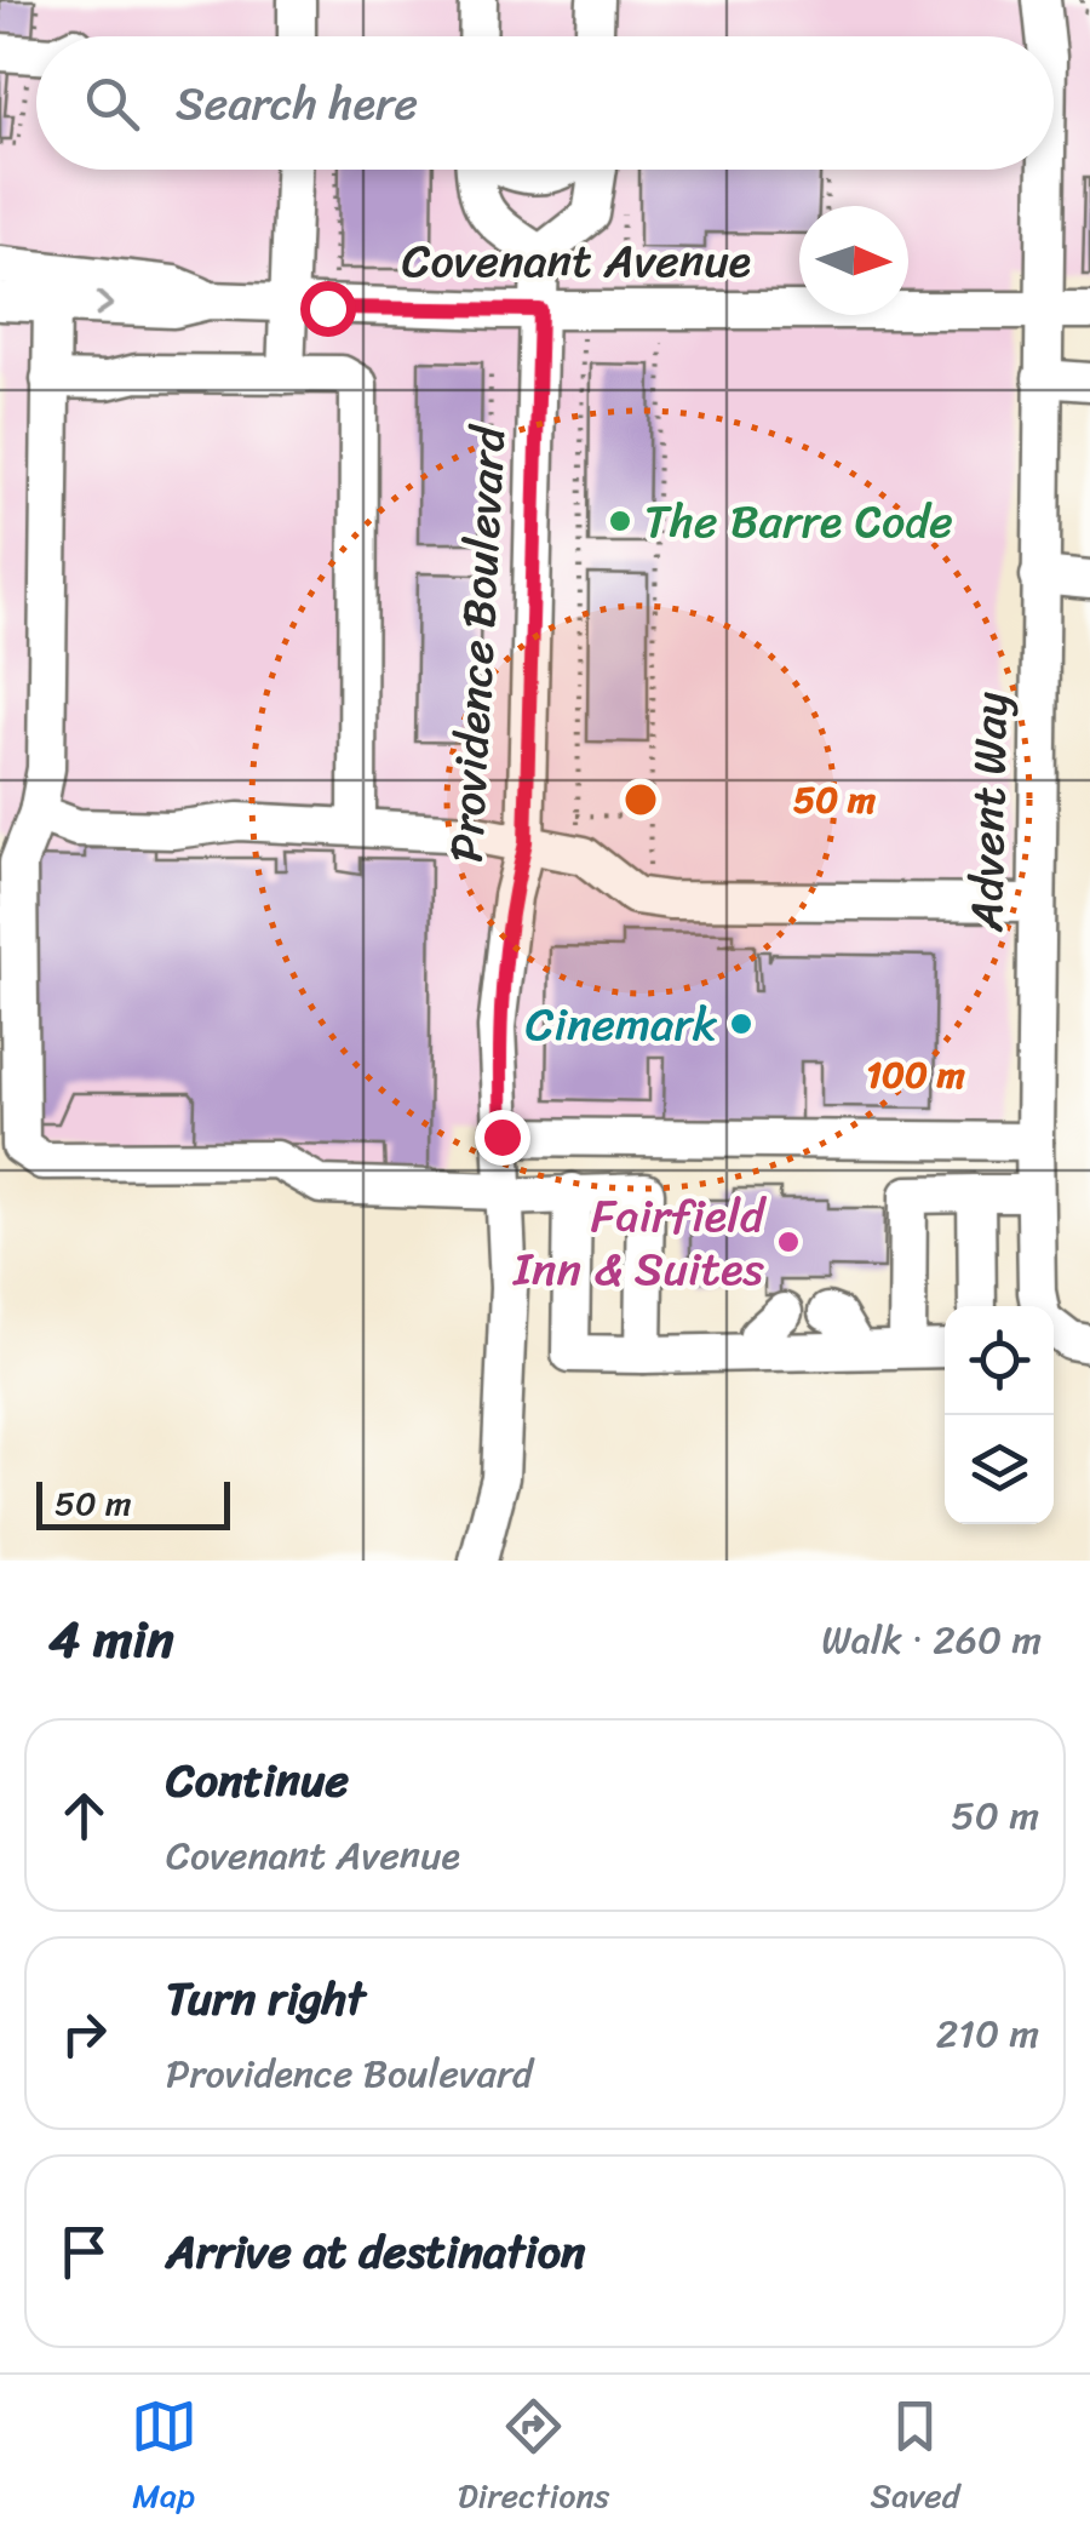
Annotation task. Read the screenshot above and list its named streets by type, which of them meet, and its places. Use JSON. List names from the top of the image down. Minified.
{"streets":{"street":["Covenant Avenue","Providence Boulevard","Advent Way"]},"crossings":[["Covenant Avenue","Providence Boulevard"],["Covenant Avenue","Advent Way"]],"places":["The Barre Code","Cinemark","Fairfield Inn & Suites"],"scale_bar":"50 m","north":"right","page":{"search":"Search here","scale":"50 m","heading":["4 min","Walk · 260 m"],"list":[["Continue","Covenant Avenue","50 m"],["Turn right","Providence Boulevard","210 m"],"Arrive at destination"],"nav":["Map","Directions","Saved"]},"rings":["50 m","100 m"]}
